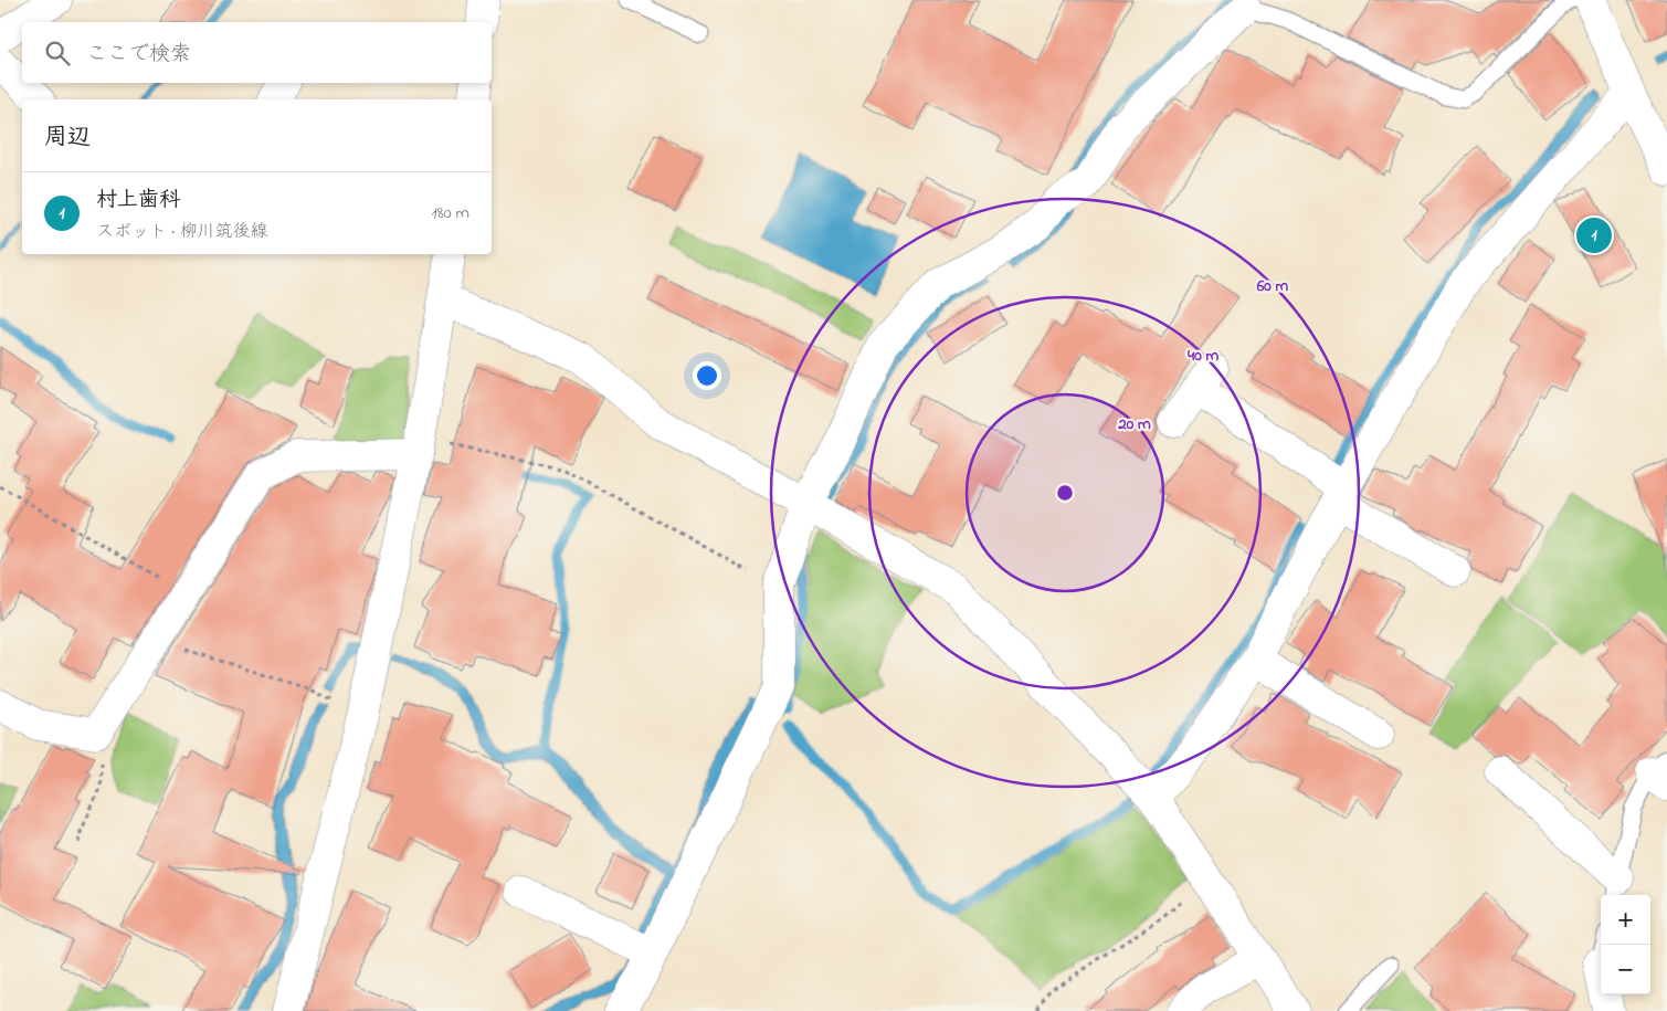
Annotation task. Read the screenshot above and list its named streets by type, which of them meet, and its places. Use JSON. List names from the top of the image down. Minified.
{"page":{"search":"ここで検索","heading":"周辺","list":[{"mark":"1","name":"村上歯科","note":"スポット · 柳川筑後線","value":"180 m"}],"pins":"1","map_buttons":["+","−"]},"rings":["60 m","40 m","20 m"]}
